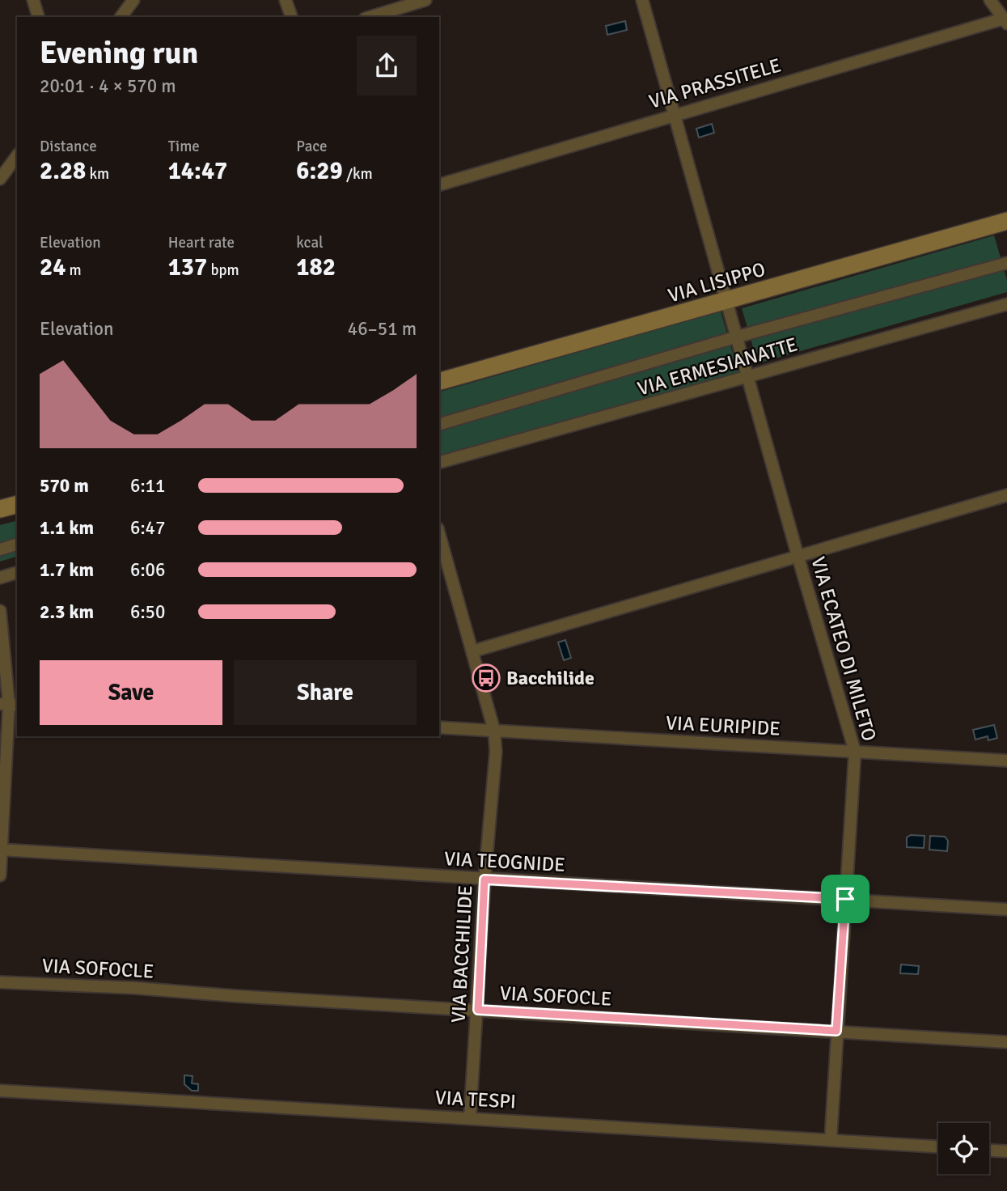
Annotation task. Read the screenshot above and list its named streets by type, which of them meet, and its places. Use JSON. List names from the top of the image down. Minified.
{"streets":{"street":["VIA PRASSITELE","VIA LISIPPO","VIA ERMESIANATTE","VIA ECATEO DI MILETO","VIA EURIPIDE","VIA TEOGNIDE","VIA BACCHILIDE","VIA SOFOCLE","VIA TESPI"]},"crossings":[["VIA PRASSITELE","VIA ECATEO DI MILETO"],["VIA LISIPPO","VIA ECATEO DI MILETO"],["VIA ERMESIANATTE","VIA ECATEO DI MILETO"],["VIA ECATEO DI MILETO","VIA EURIPIDE"],["VIA ECATEO DI MILETO","VIA TEOGNIDE"],["VIA ECATEO DI MILETO","VIA SOFOCLE"],["VIA ECATEO DI MILETO","VIA TESPI"],["VIA EURIPIDE","VIA BACCHILIDE"],["VIA TEOGNIDE","VIA BACCHILIDE"],["VIA BACCHILIDE","VIA SOFOCLE"],["VIA BACCHILIDE","VIA TESPI"]],"places":{"bus stop":["Bacchilide"]},"page":{"heading":["Evening run","20:01 · 4 × 570 m"],"stats":[["Distance","2.28 km"],["Time","14:47"],["Pace","6:29 /km"],["Elevation","24 m"],["Heart rate","137 bpm"],["kcal","182"]],"chart":["Elevation","46–51 m"],"list":[{"name":"570 m","note":"6:11"},{"name":"1.1 km","note":"6:47"},{"name":"1.7 km","note":"6:06"},{"name":"2.3 km","note":"6:50"}],"buttons":["Save","Share"]}}
